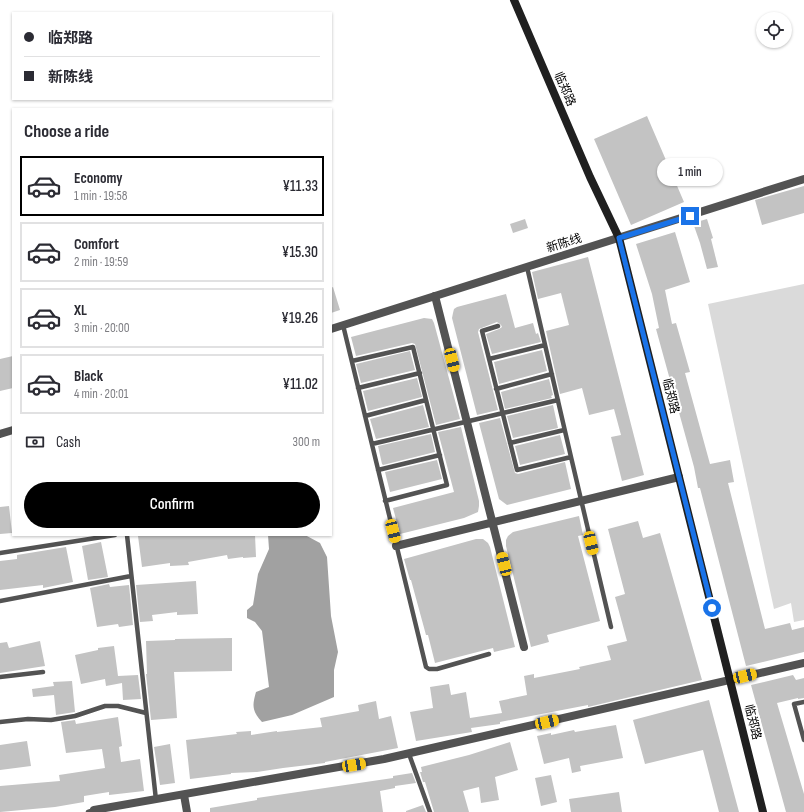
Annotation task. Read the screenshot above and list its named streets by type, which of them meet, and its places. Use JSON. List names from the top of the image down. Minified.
{"streets":{"main road":["临郑路"],"street":["新陈线"]},"crossings":[["临郑路","新陈线"]],"page":{"banner":["临郑路","新陈线"],"heading":"Choose a ride","list":[{"name":"Economy","note":"1 min · 19:58","value":"¥11.33"},{"name":"Comfort","note":"2 min · 19:59","value":"¥15.30"},{"name":"XL","note":"3 min · 20:00","value":"¥19.26"},{"name":"Black","note":"4 min · 20:01","value":"¥11.02"}],"bubble":"1 min","pay":["Cash","300 m"],"buttons":"Confirm"}}
